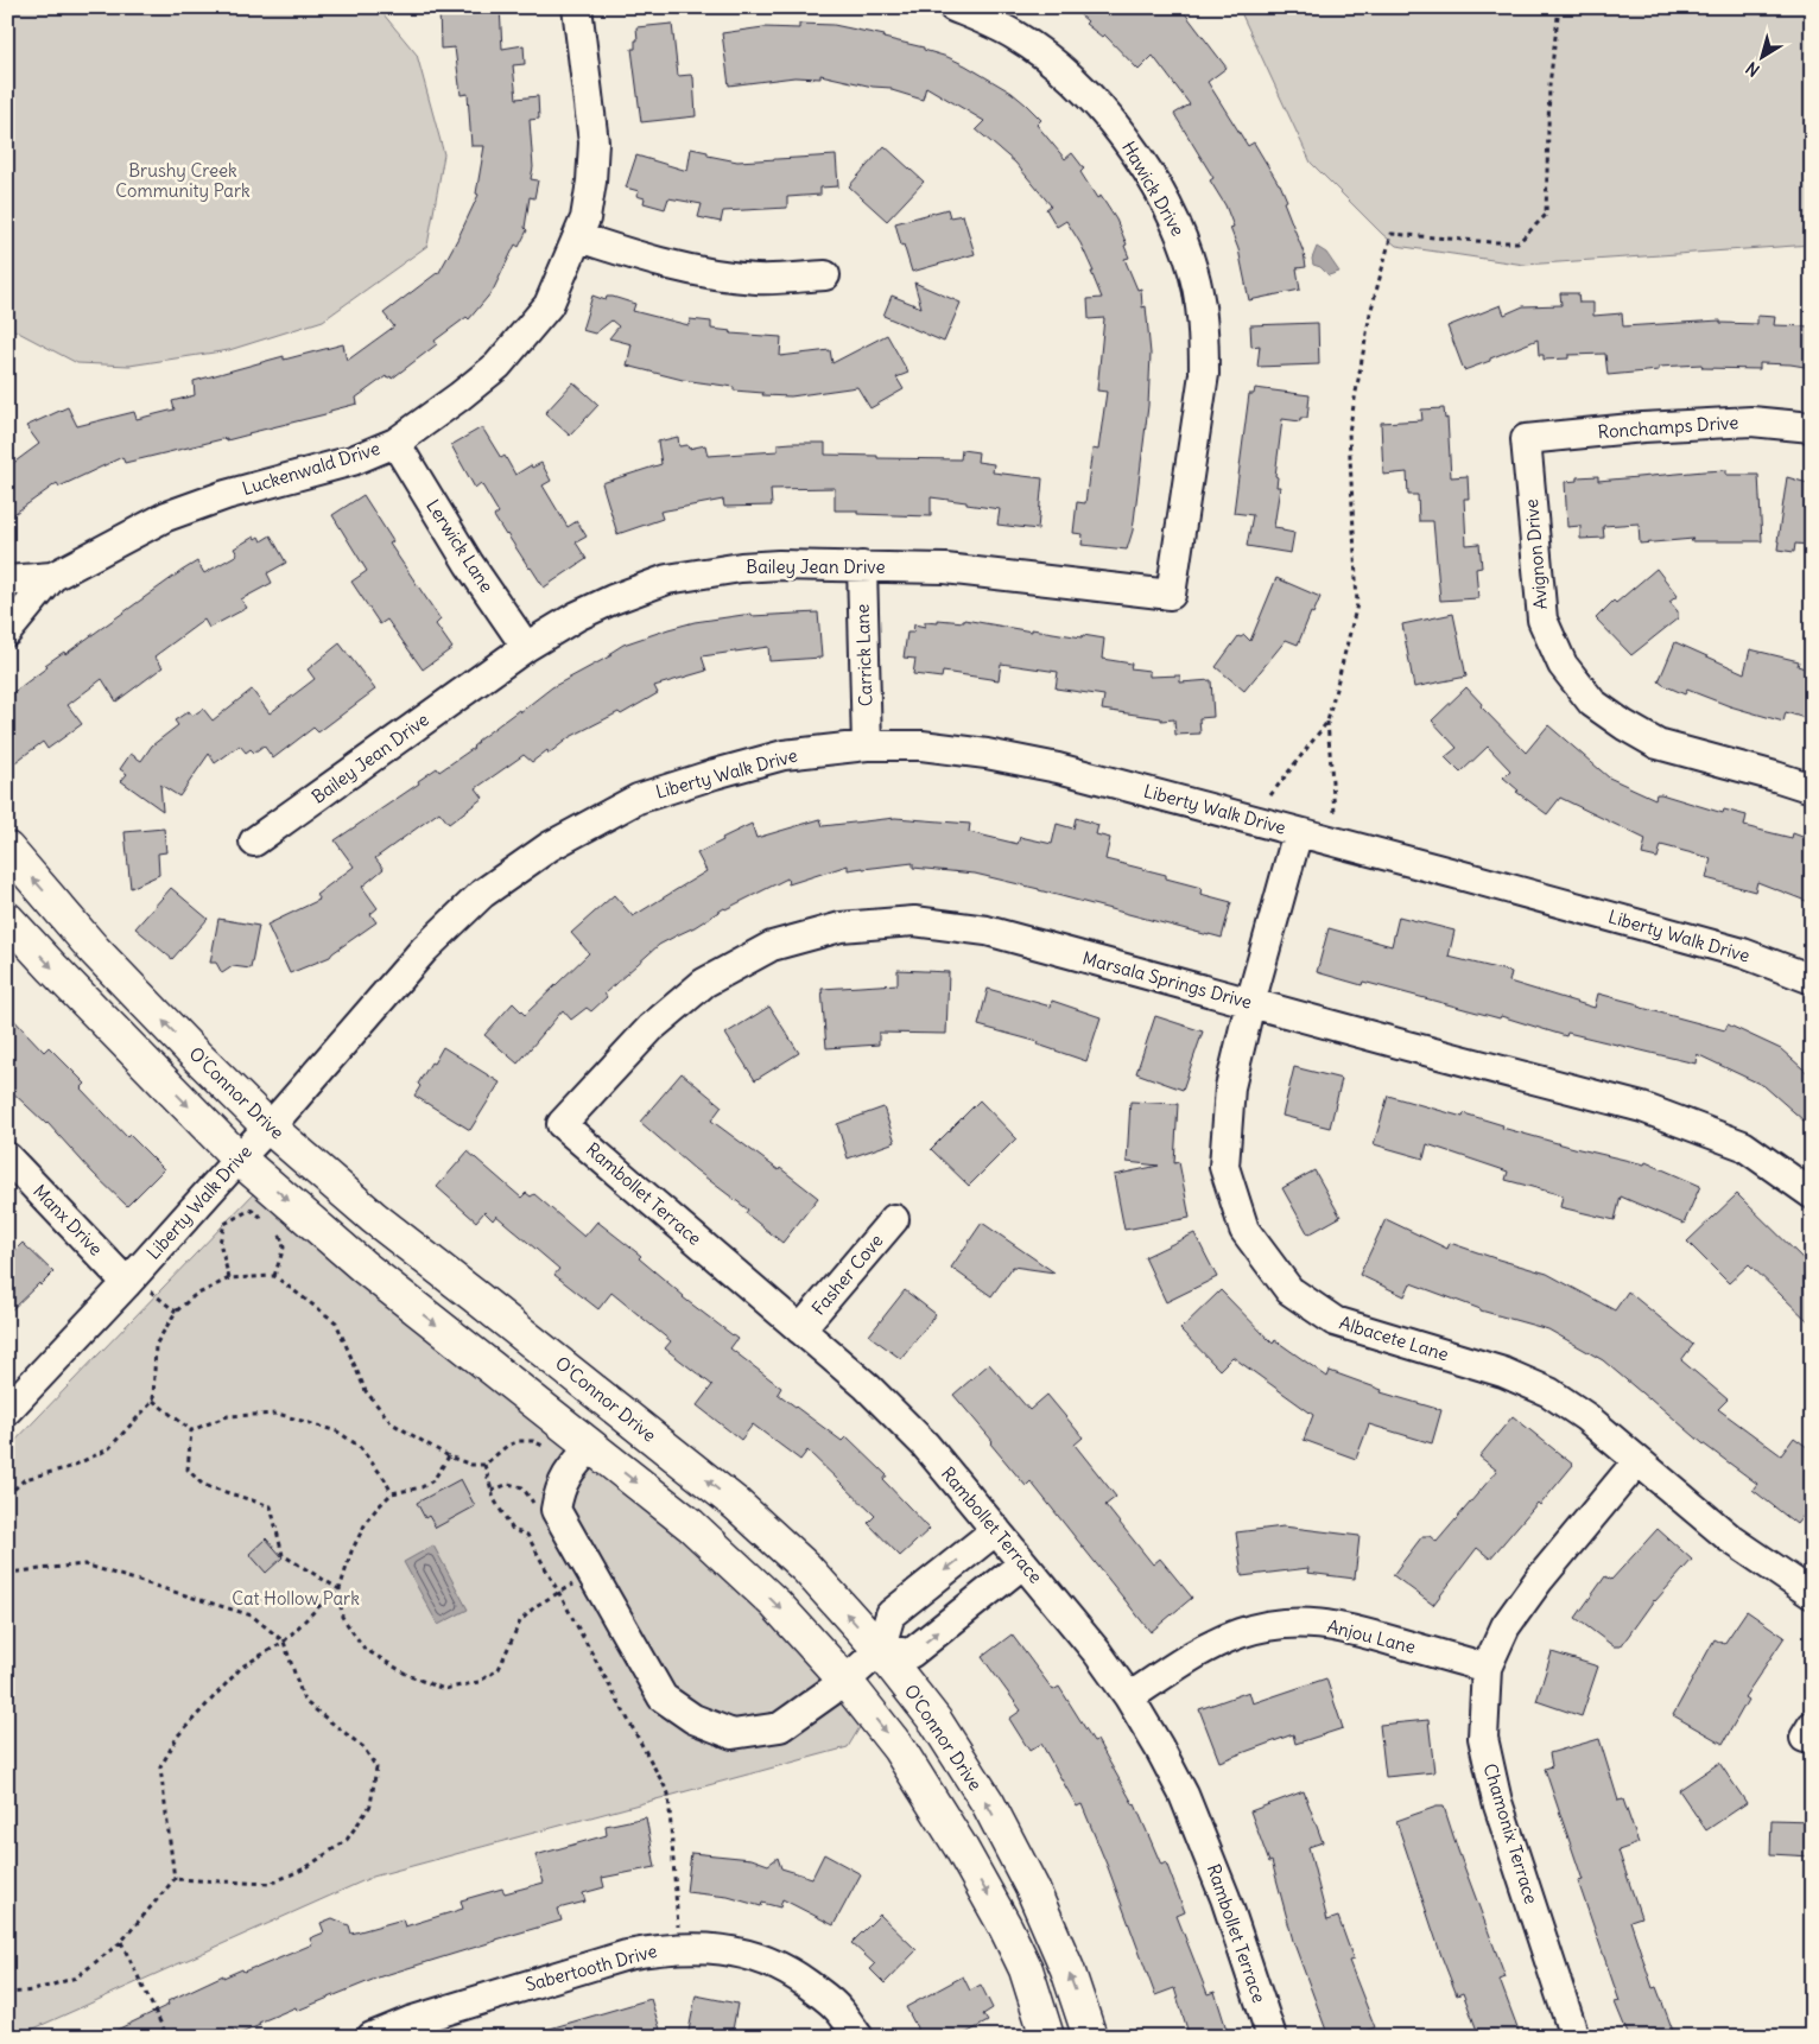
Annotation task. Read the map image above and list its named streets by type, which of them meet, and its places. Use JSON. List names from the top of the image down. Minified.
{"streets":{"main road":["O'Connor Drive"],"street":["Hawick Drive","Ronchamps Drive","Luckenwald Drive","Lerwick Lane","Avignon Drive","Bailey Jean Drive","Carrick Lane","Liberty Walk Drive","Marsala Springs Drive","Rambollet Terrace","Manx Drive","Fasher Cove","Albacete Lane","Anjou Lane","Chamonix Terrace","Sabertooth Drive"]},"crossings":[["Hawick Drive","Bailey Jean Drive"],["Ronchamps Drive","Avignon Drive"],["Luckenwald Drive","Lerwick Lane"],["Lerwick Lane","Bailey Jean Drive"],["Bailey Jean Drive","Carrick Lane"],["Carrick Lane","Liberty Walk Drive"],["Liberty Walk Drive","O'Connor Drive"],["Liberty Walk Drive","Manx Drive"],["Liberty Walk Drive","Albacete Lane"],["Marsala Springs Drive","Rambollet Terrace"],["Marsala Springs Drive","Albacete Lane"],["Rambollet Terrace","Fasher Cove"],["Rambollet Terrace","Anjou Lane"],["Albacete Lane","Chamonix Terrace"],["Anjou Lane","Chamonix Terrace"]],"parks":["Brushy Creek Community Park","Cat Hollow Park"],"north":"bottom left"}
